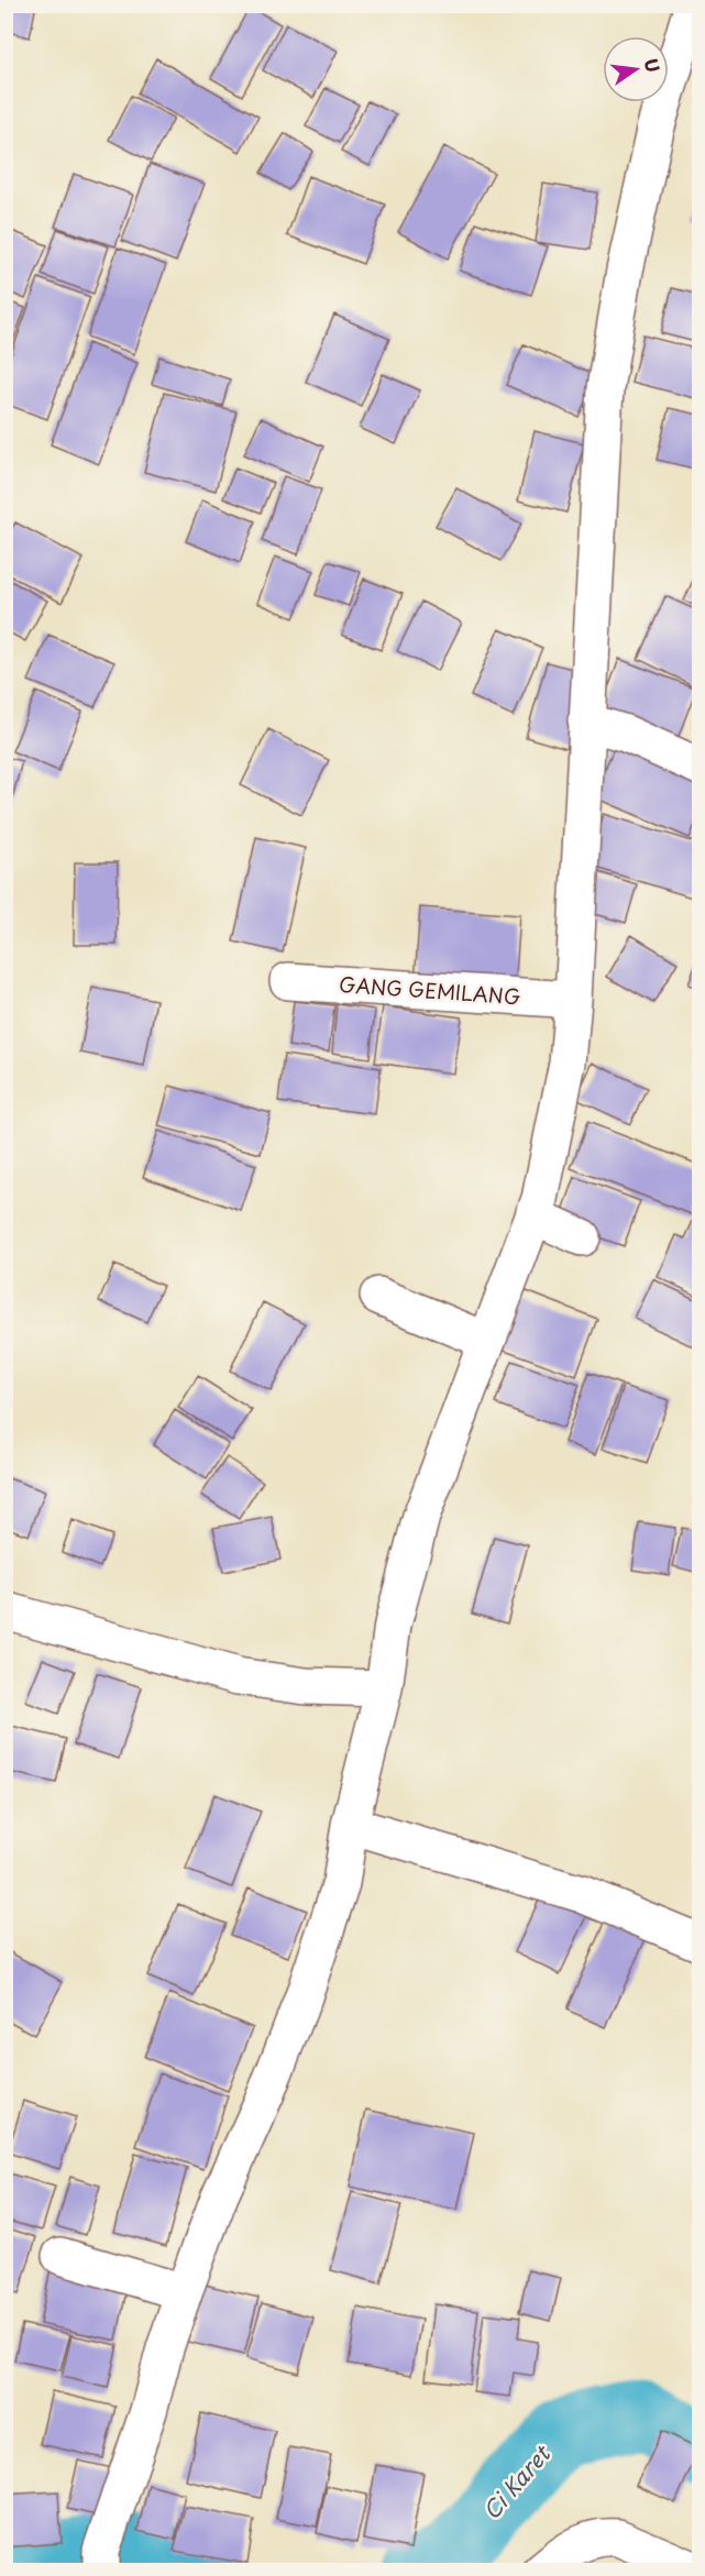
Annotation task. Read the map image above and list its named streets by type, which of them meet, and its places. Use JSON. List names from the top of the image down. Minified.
{"streets":{"street":["GANG GEMILANG"]},"water":["Ci Karet"],"north":"right"}
